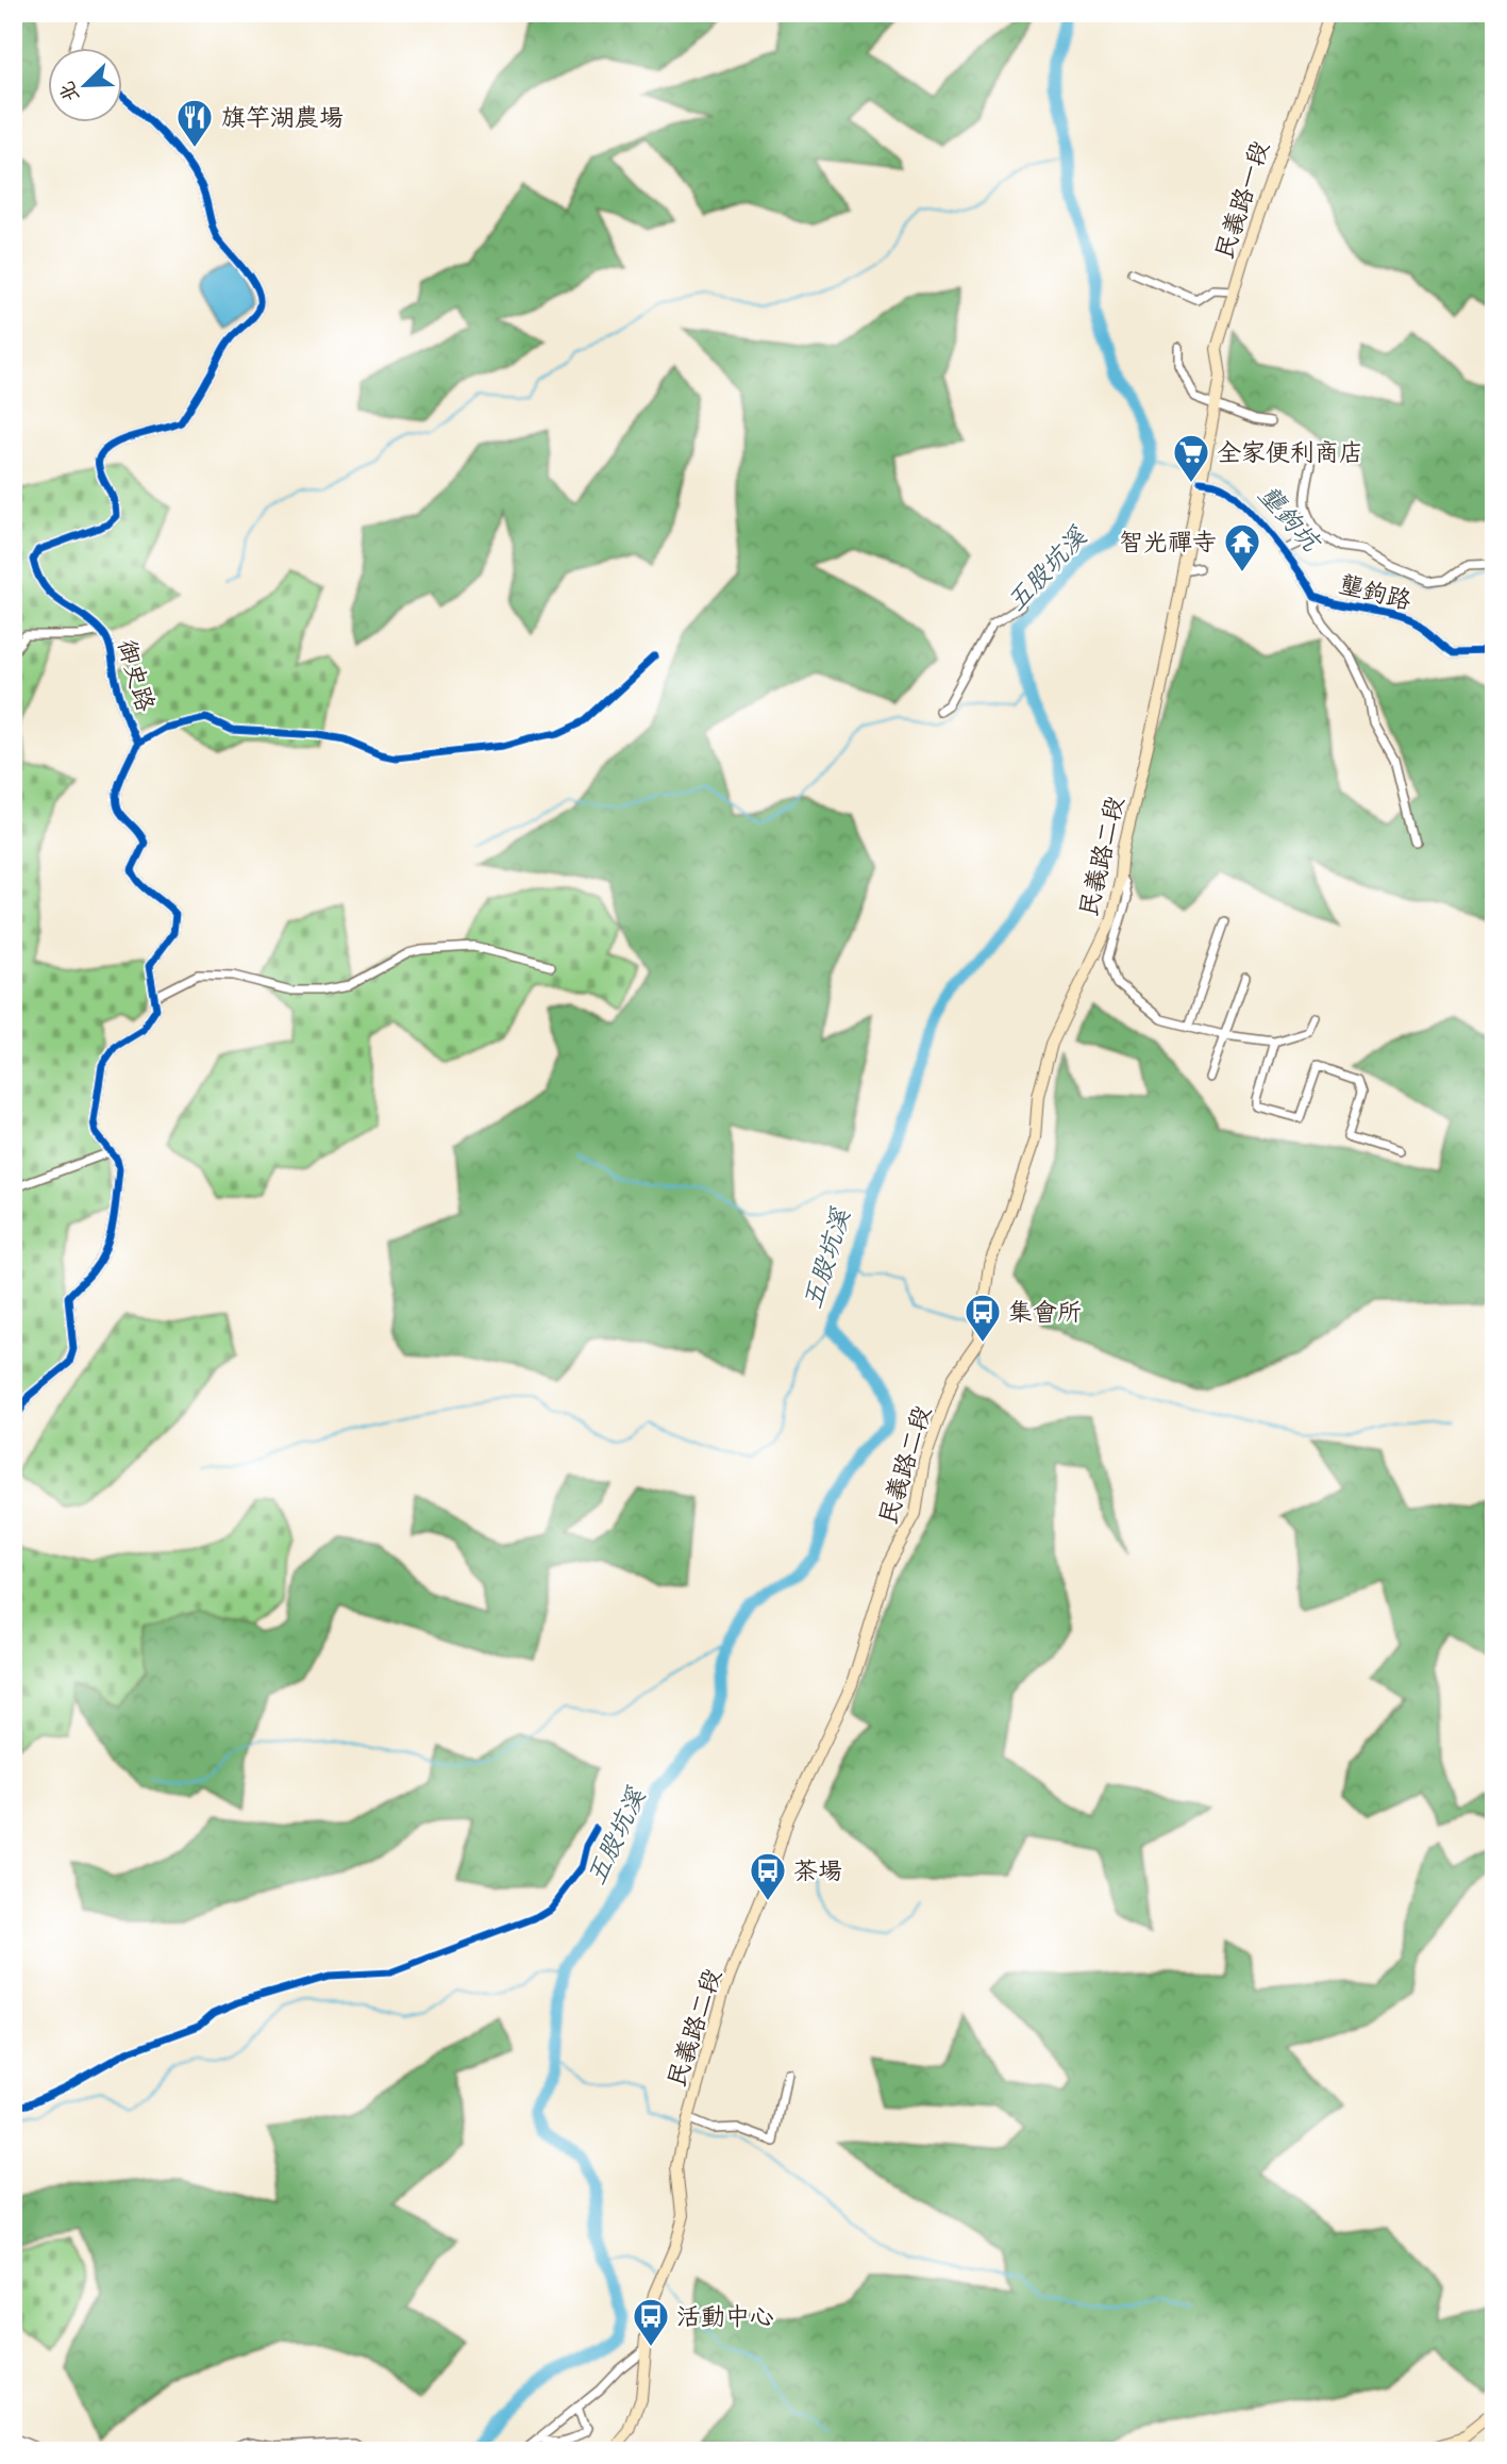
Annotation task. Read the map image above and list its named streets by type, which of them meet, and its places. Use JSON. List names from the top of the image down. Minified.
{"streets":{"main road":["民義路一段","民義路二段"],"street":["壟鉤路","御史路"]},"crossings":[["民義路一段","民義路二段"],["壟鉤路","民義路二段"]],"water":["壟鉤坑","五股坑溪"],"places":{"restaurant":["旗竿湖農場"],"supermarket":["全家便利商店"],"temple":["智光禪寺"],"bus stop":["集會所","茶場","活動中心"]},"north":"bottom left"}
